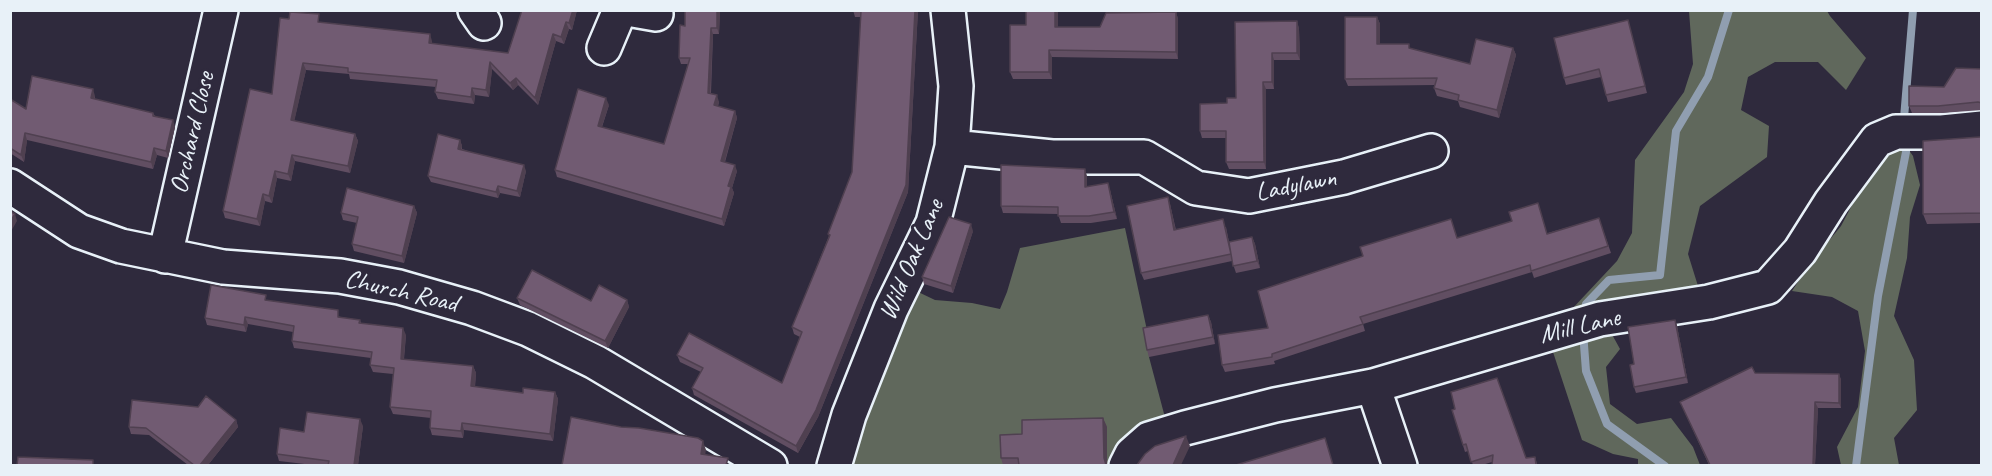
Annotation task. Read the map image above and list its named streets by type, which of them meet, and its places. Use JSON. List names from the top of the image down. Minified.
{"streets":{"street":["Orchard Close","Ladylawn","Wild Oak Lane","Church Road","Mill Lane"]},"crossings":[["Orchard Close","Church Road"],["Ladylawn","Wild Oak Lane"]]}
